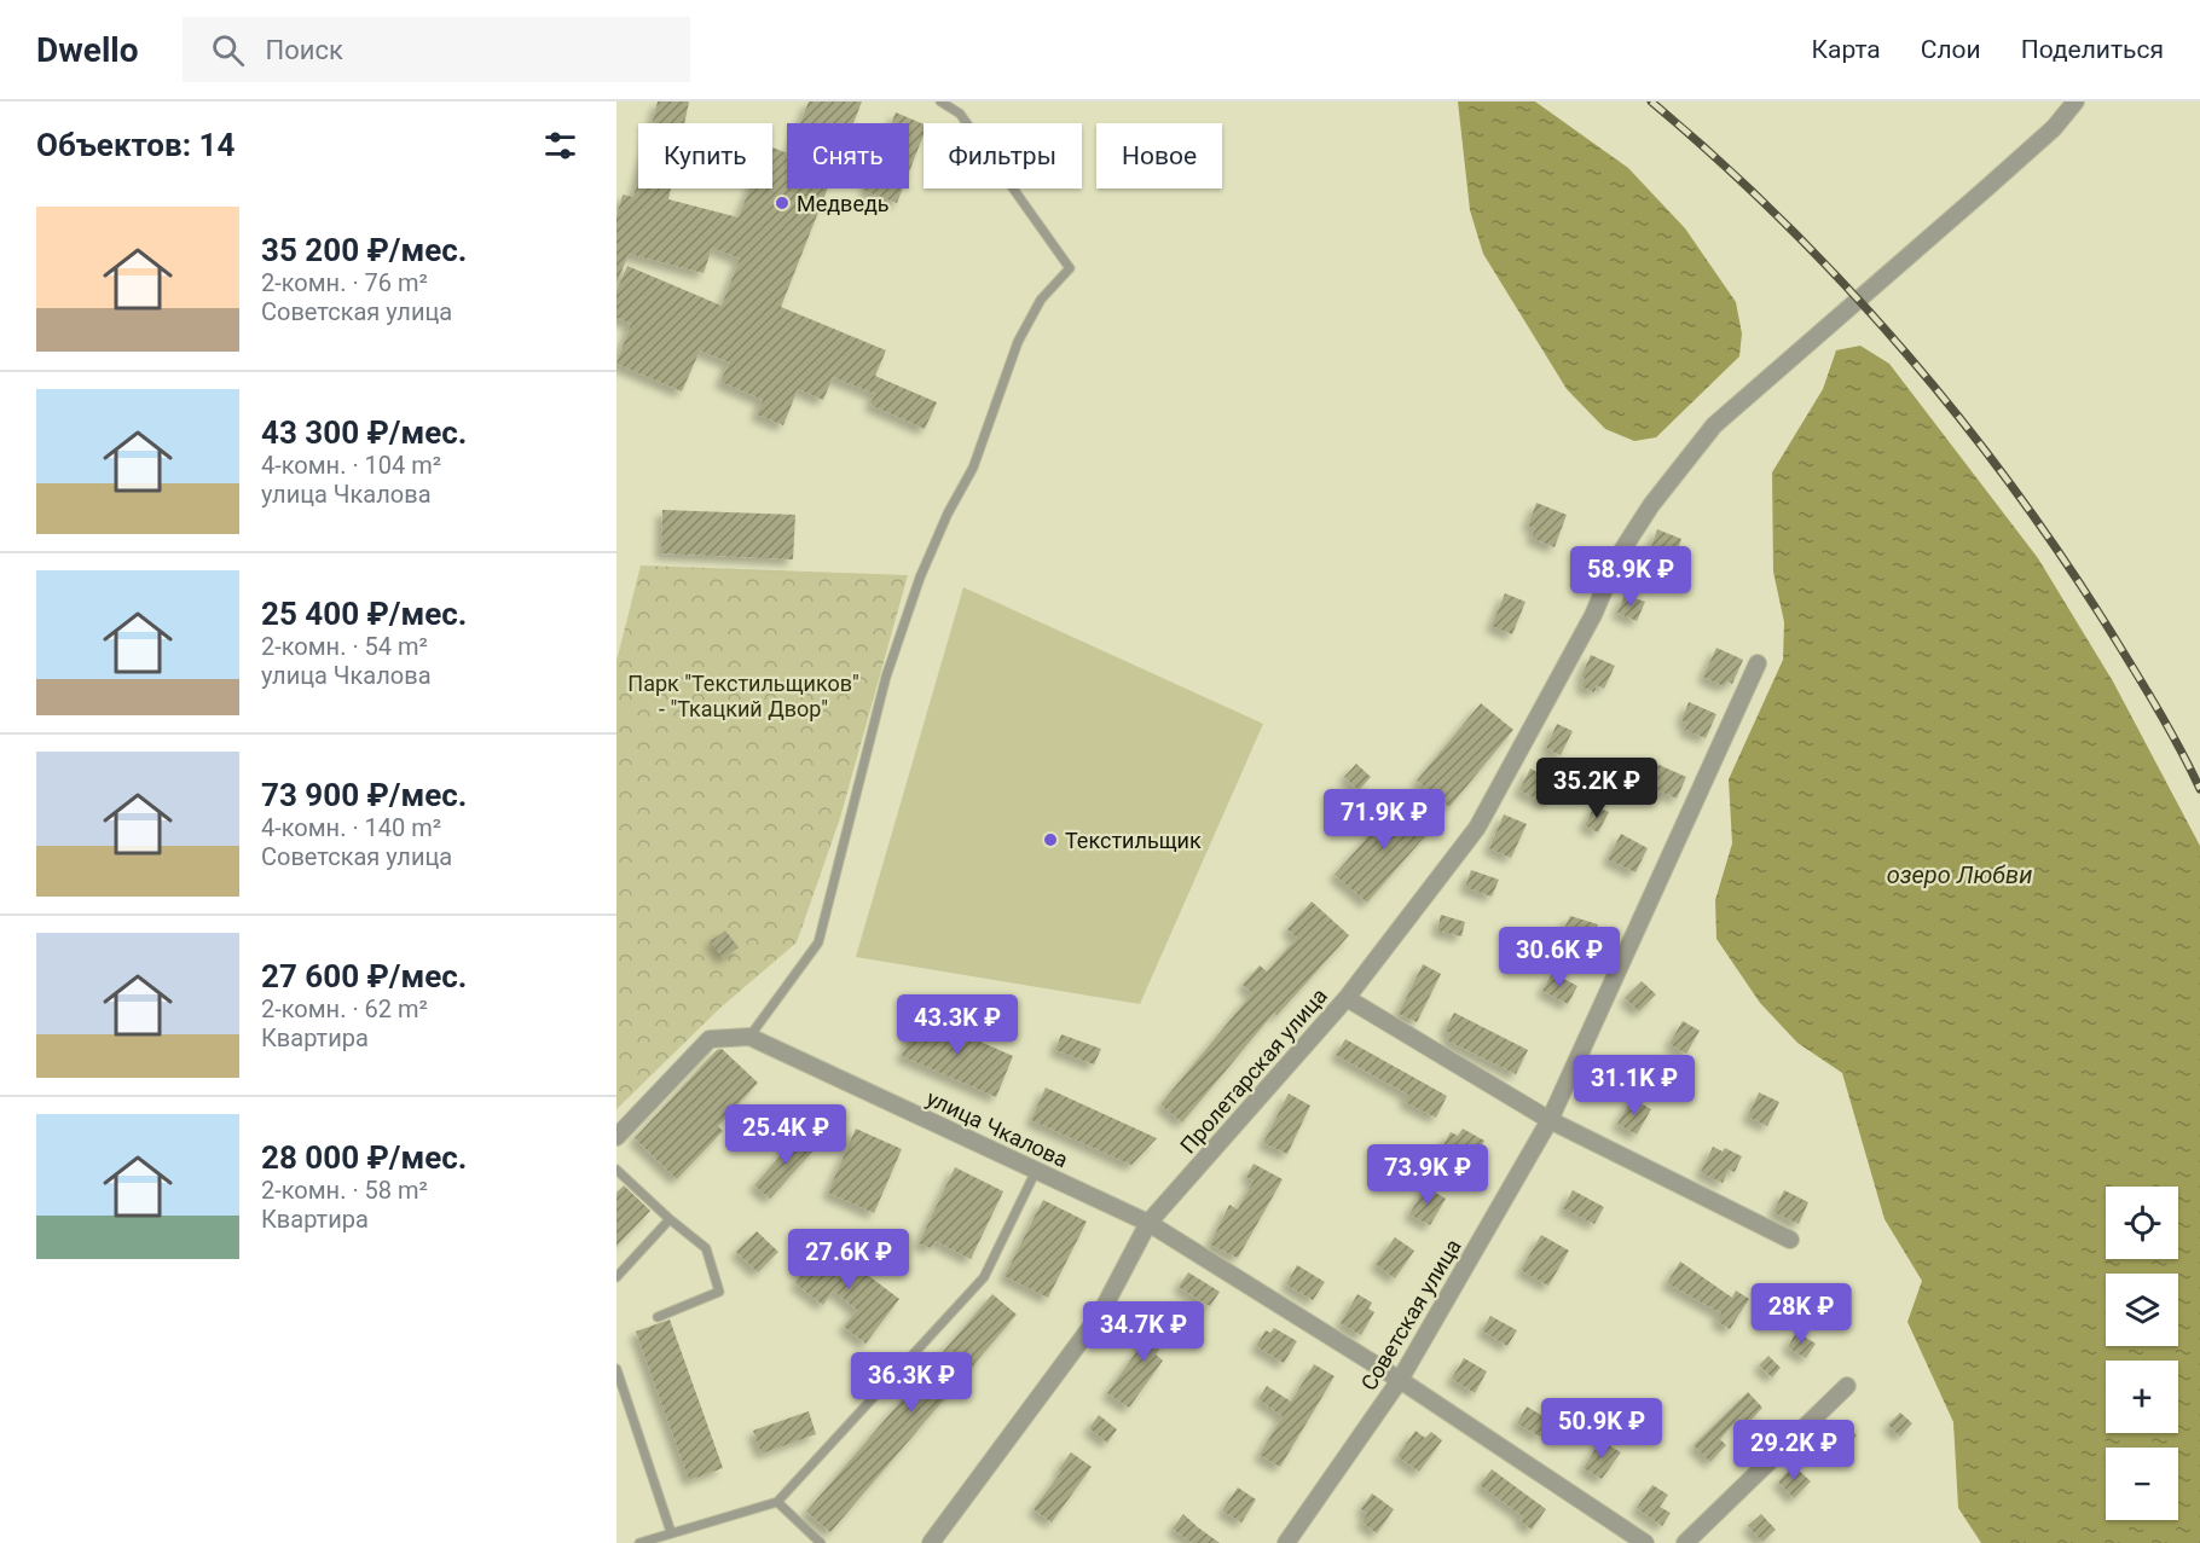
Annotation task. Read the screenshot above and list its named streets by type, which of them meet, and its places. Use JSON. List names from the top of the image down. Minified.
{"streets":{"street":["Пролетарская улица","улица Чкалова","Советская улица"]},"crossings":[["Пролетарская улица","улица Чкалова"],["улица Чкалова","Советская улица"]],"water":["озеро Любви"],"parks":["Парк \"Текстильщиков\" - \"Ткацкий Двор\""],"places":["Медведь","Текстильщик"],"page":{"header":"Dwello","search":"Поиск","nav":["Карта","Слои","Поделиться"],"heading":"Объектов: 14","chip":["Купить","Снять","Фильтры","Новое"],"list":[{"name":"35 200 ₽/мес.","note":"2-комн. · 76 m² · Советская улица"},{"name":"43 300 ₽/мес.","note":"4-комн. · 104 m² · улица Чкалова"},{"name":"25 400 ₽/мес.","note":"2-комн. · 54 m² · улица Чкалова"},{"name":"73 900 ₽/мес.","note":"4-комн. · 140 m² · Советская улица"},{"name":"27 600 ₽/мес.","note":"2-комн. · 62 m² · Квартира"},{"name":"28 000 ₽/мес.","note":"2-комн. · 58 m² · Квартира"}],"price":["58.9K ₽","35.2K ₽","71.9K ₽","30.6K ₽","43.3K ₽","31.1K ₽","25.4K ₽","73.9K ₽","27.6K ₽","28K ₽","34.7K ₽","36.3K ₽","50.9K ₽","29.2K ₽"],"map_buttons":["+","−"]}}
